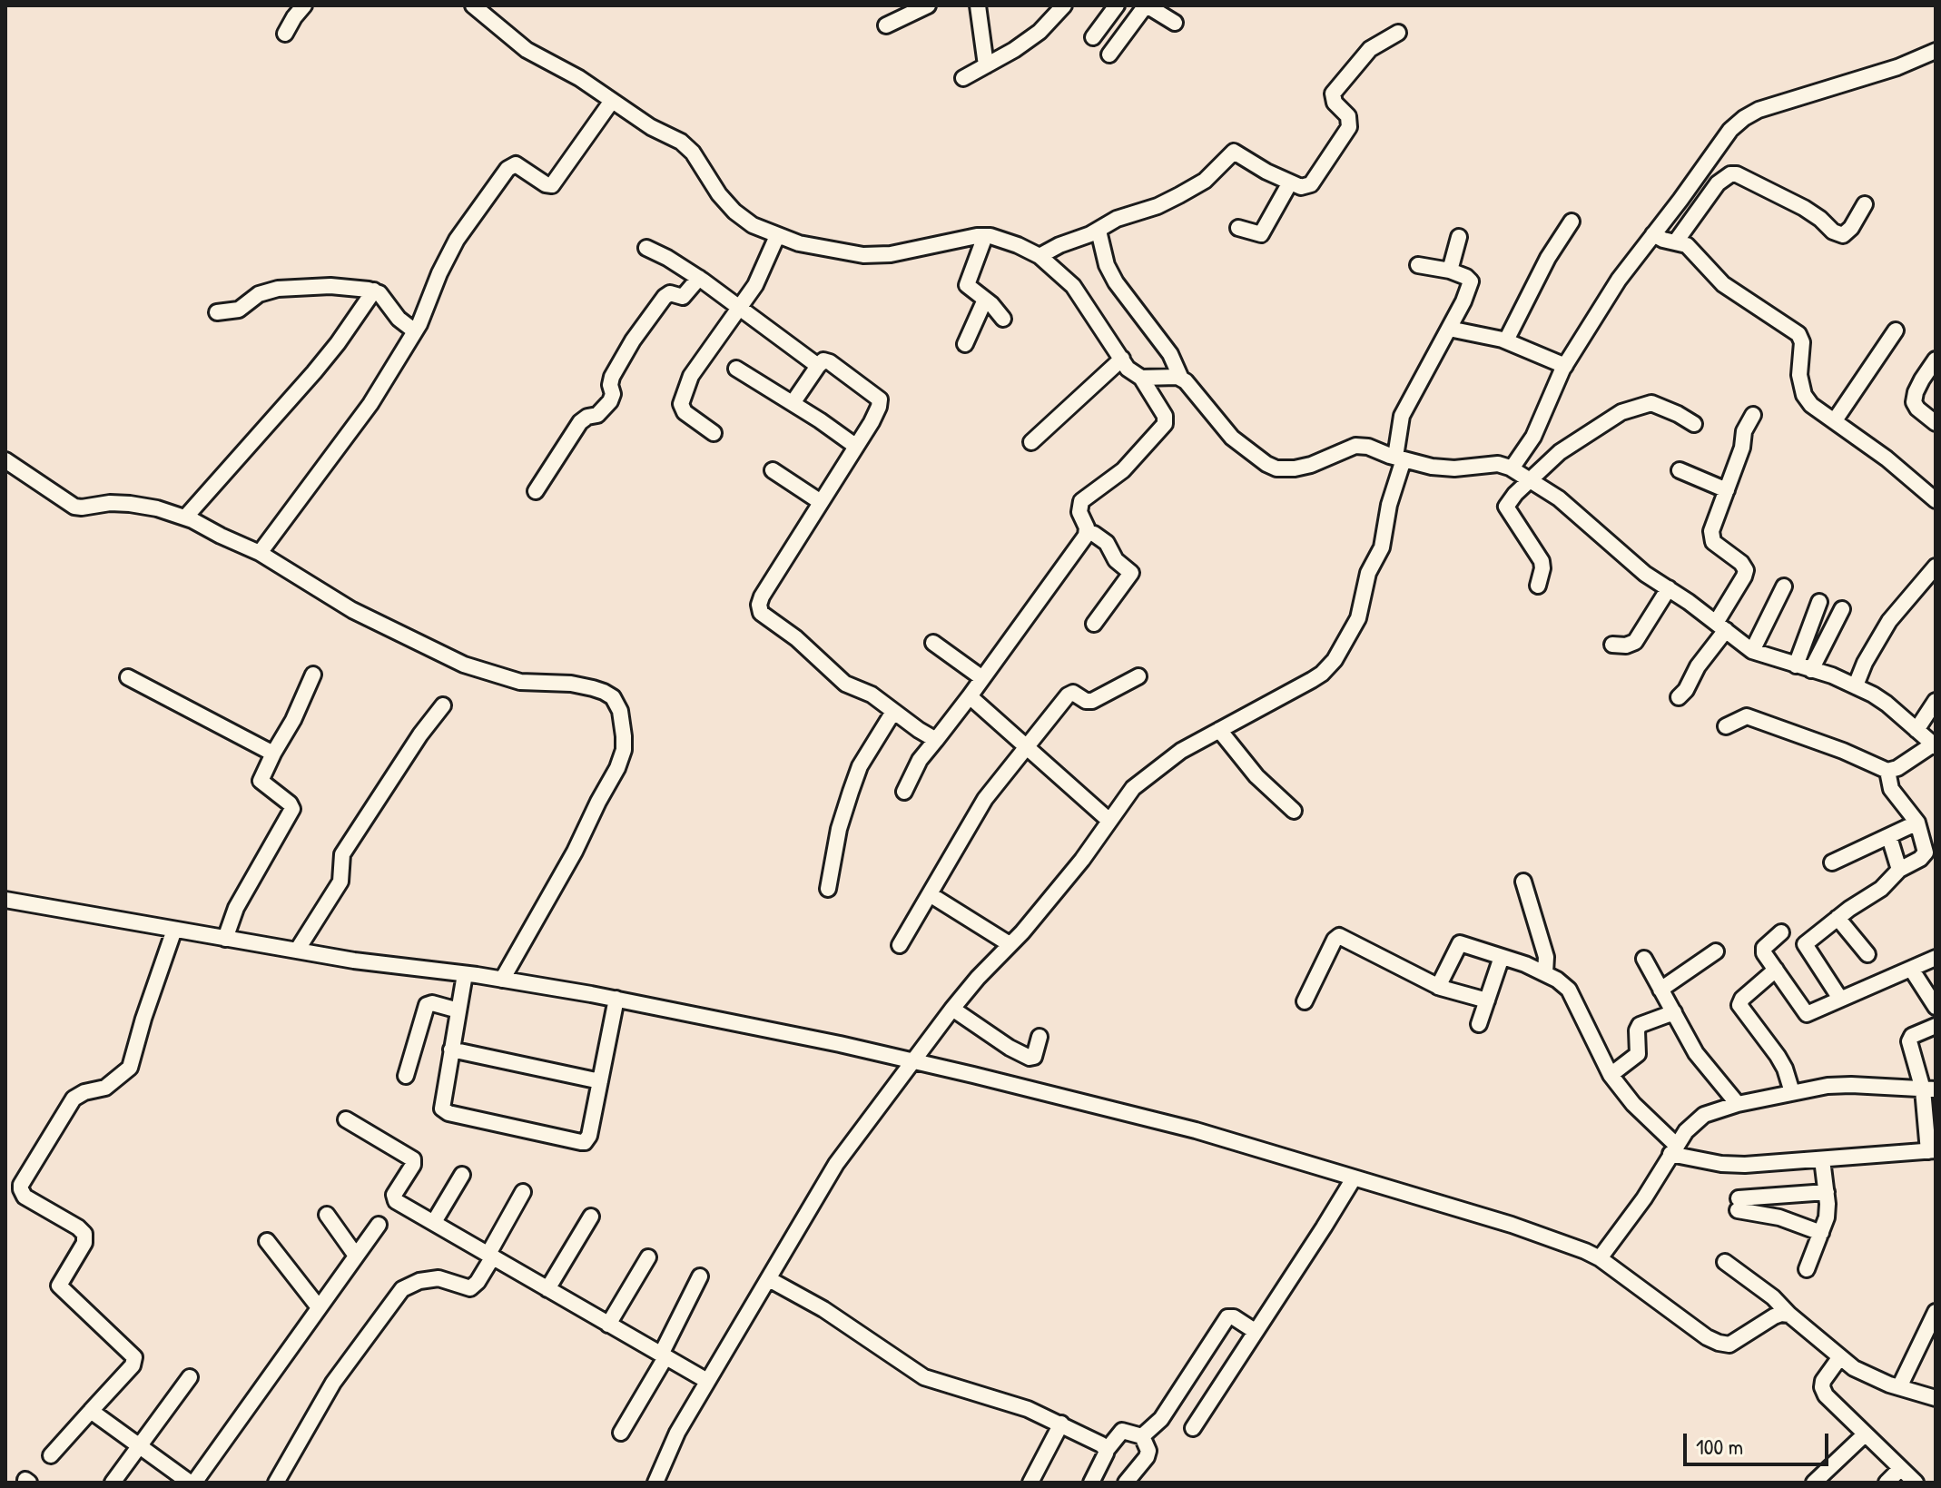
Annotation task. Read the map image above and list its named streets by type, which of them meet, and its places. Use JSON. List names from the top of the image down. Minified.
{"scale_bar":"100 m"}
